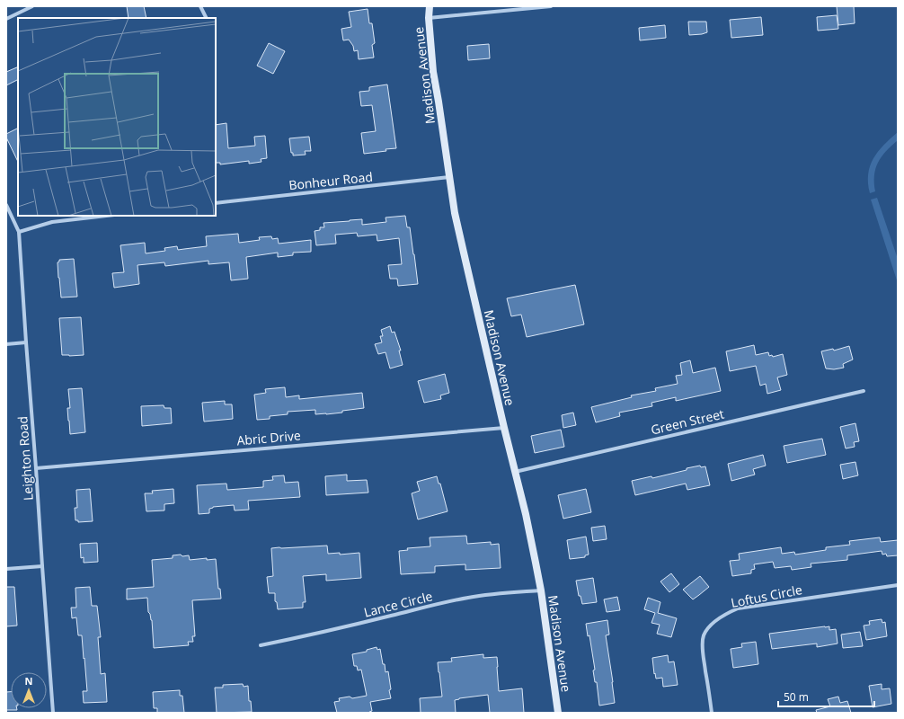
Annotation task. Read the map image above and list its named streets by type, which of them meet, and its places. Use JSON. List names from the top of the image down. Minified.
{"streets":{"street":["Madison Avenue","Bonheur Road","Green Street","Abric Drive","Leighton Road","Loftus Circle","Lance Circle"]},"crossings":[["Madison Avenue","Bonheur Road"],["Madison Avenue","Green Street"],["Madison Avenue","Abric Drive"],["Madison Avenue","Lance Circle"],["Abric Drive","Leighton Road"]],"scale_bar":"50 m","north":"top"}
